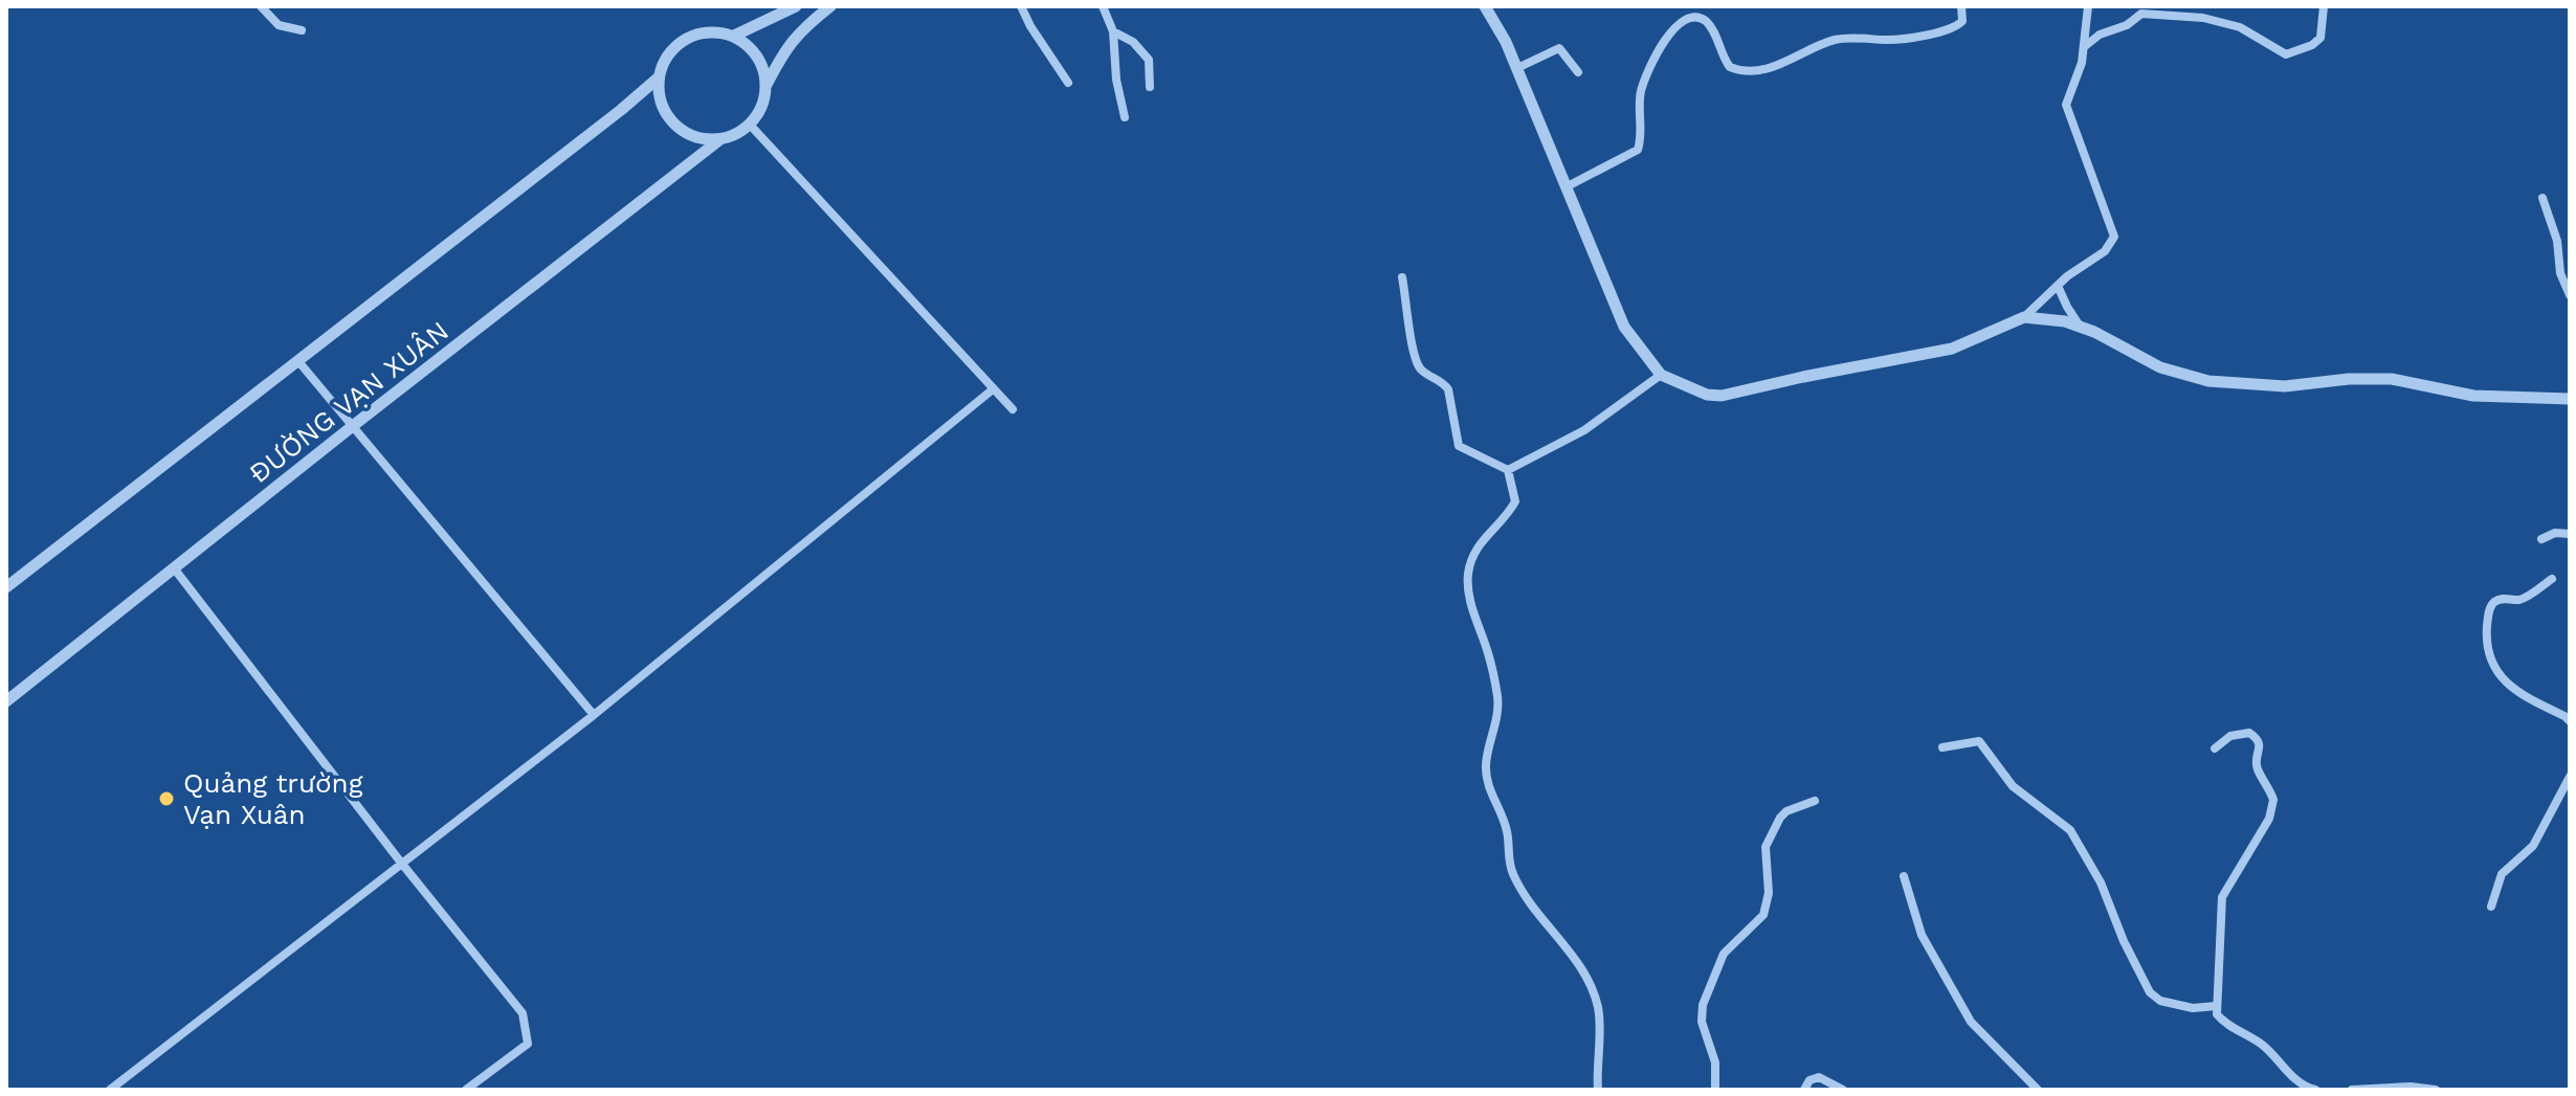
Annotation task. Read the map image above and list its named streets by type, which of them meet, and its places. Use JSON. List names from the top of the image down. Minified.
{"streets":{"street":["ĐƯỜNG VẠN XUÂN"]},"places":["Quảng trường Vạn Xuân"]}
